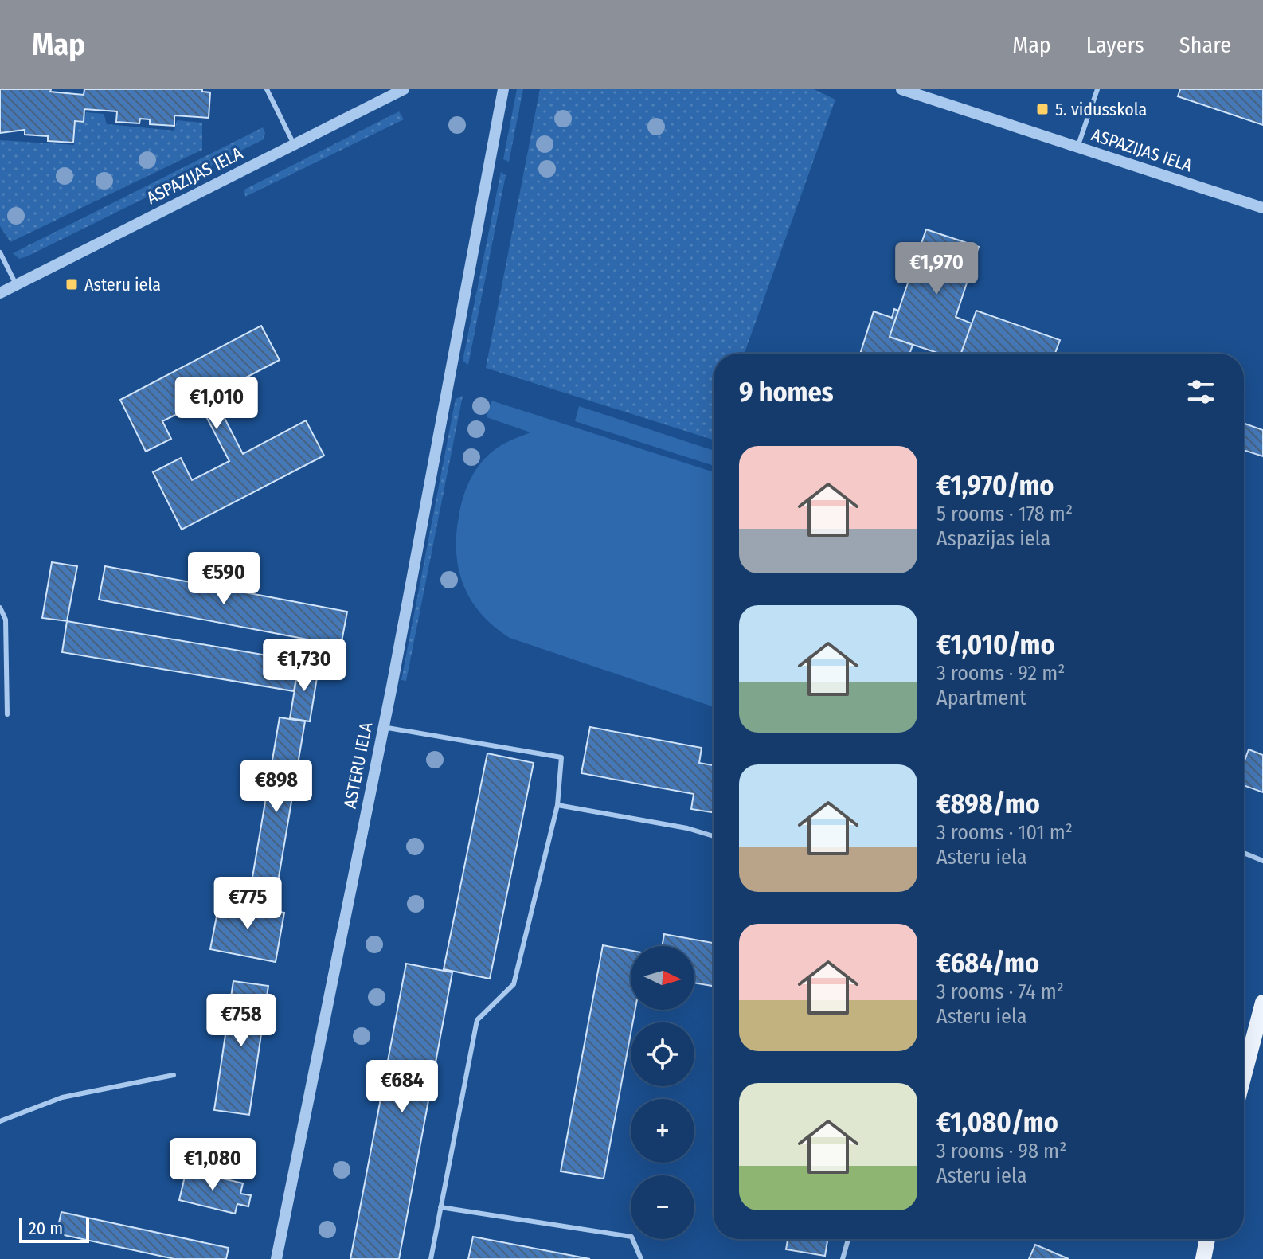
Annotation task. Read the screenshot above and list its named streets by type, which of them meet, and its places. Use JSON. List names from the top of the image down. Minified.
{"streets":{"street":["ASPAZIJAS IELA","ASTERU IELA"]},"places":{"transit":["5. vidusskola","Asteru iela"]},"scale_bar":"20 m","north":"right","page":{"header":"Map","nav":["Map","Layers","Share"],"price":["€1,970","€1,010","€590","€1,730","€898","€775","€758","€684","€1,080"],"heading":"9 homes","list":[{"name":"€1,970/mo","note":"5 rooms · 178 m² · Aspazijas iela"},{"name":"€1,010/mo","note":"3 rooms · 92 m² · Apartment"},{"name":"€898/mo","note":"3 rooms · 101 m² · Asteru iela"},{"name":"€684/mo","note":"3 rooms · 74 m² · Asteru iela"},{"name":"€1,080/mo","note":"3 rooms · 98 m² · Asteru iela"}],"map_buttons":["+","−"],"scale":"20 m"}}
